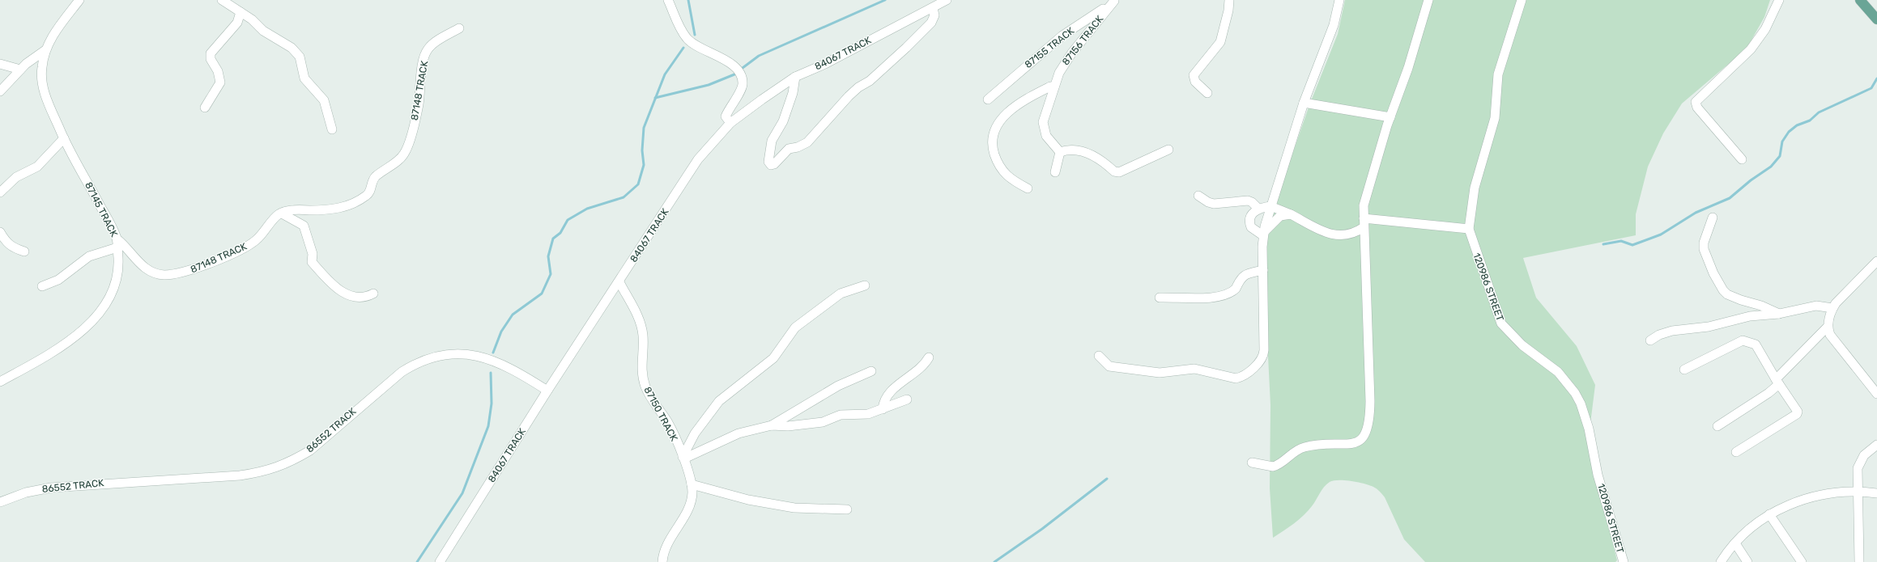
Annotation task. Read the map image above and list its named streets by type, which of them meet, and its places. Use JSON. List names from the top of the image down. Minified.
{"streets":{"street":["87156 TRACK","87155 TRACK","84067 TRACK","87148 TRACK","87145 TRACK","120986 STREET","87150 TRACK","86552 TRACK"]},"crossings":[["87156 TRACK","87155 TRACK"],["84067 TRACK","87150 TRACK"],["84067 TRACK","86552 TRACK"],["87148 TRACK","87145 TRACK"]]}
